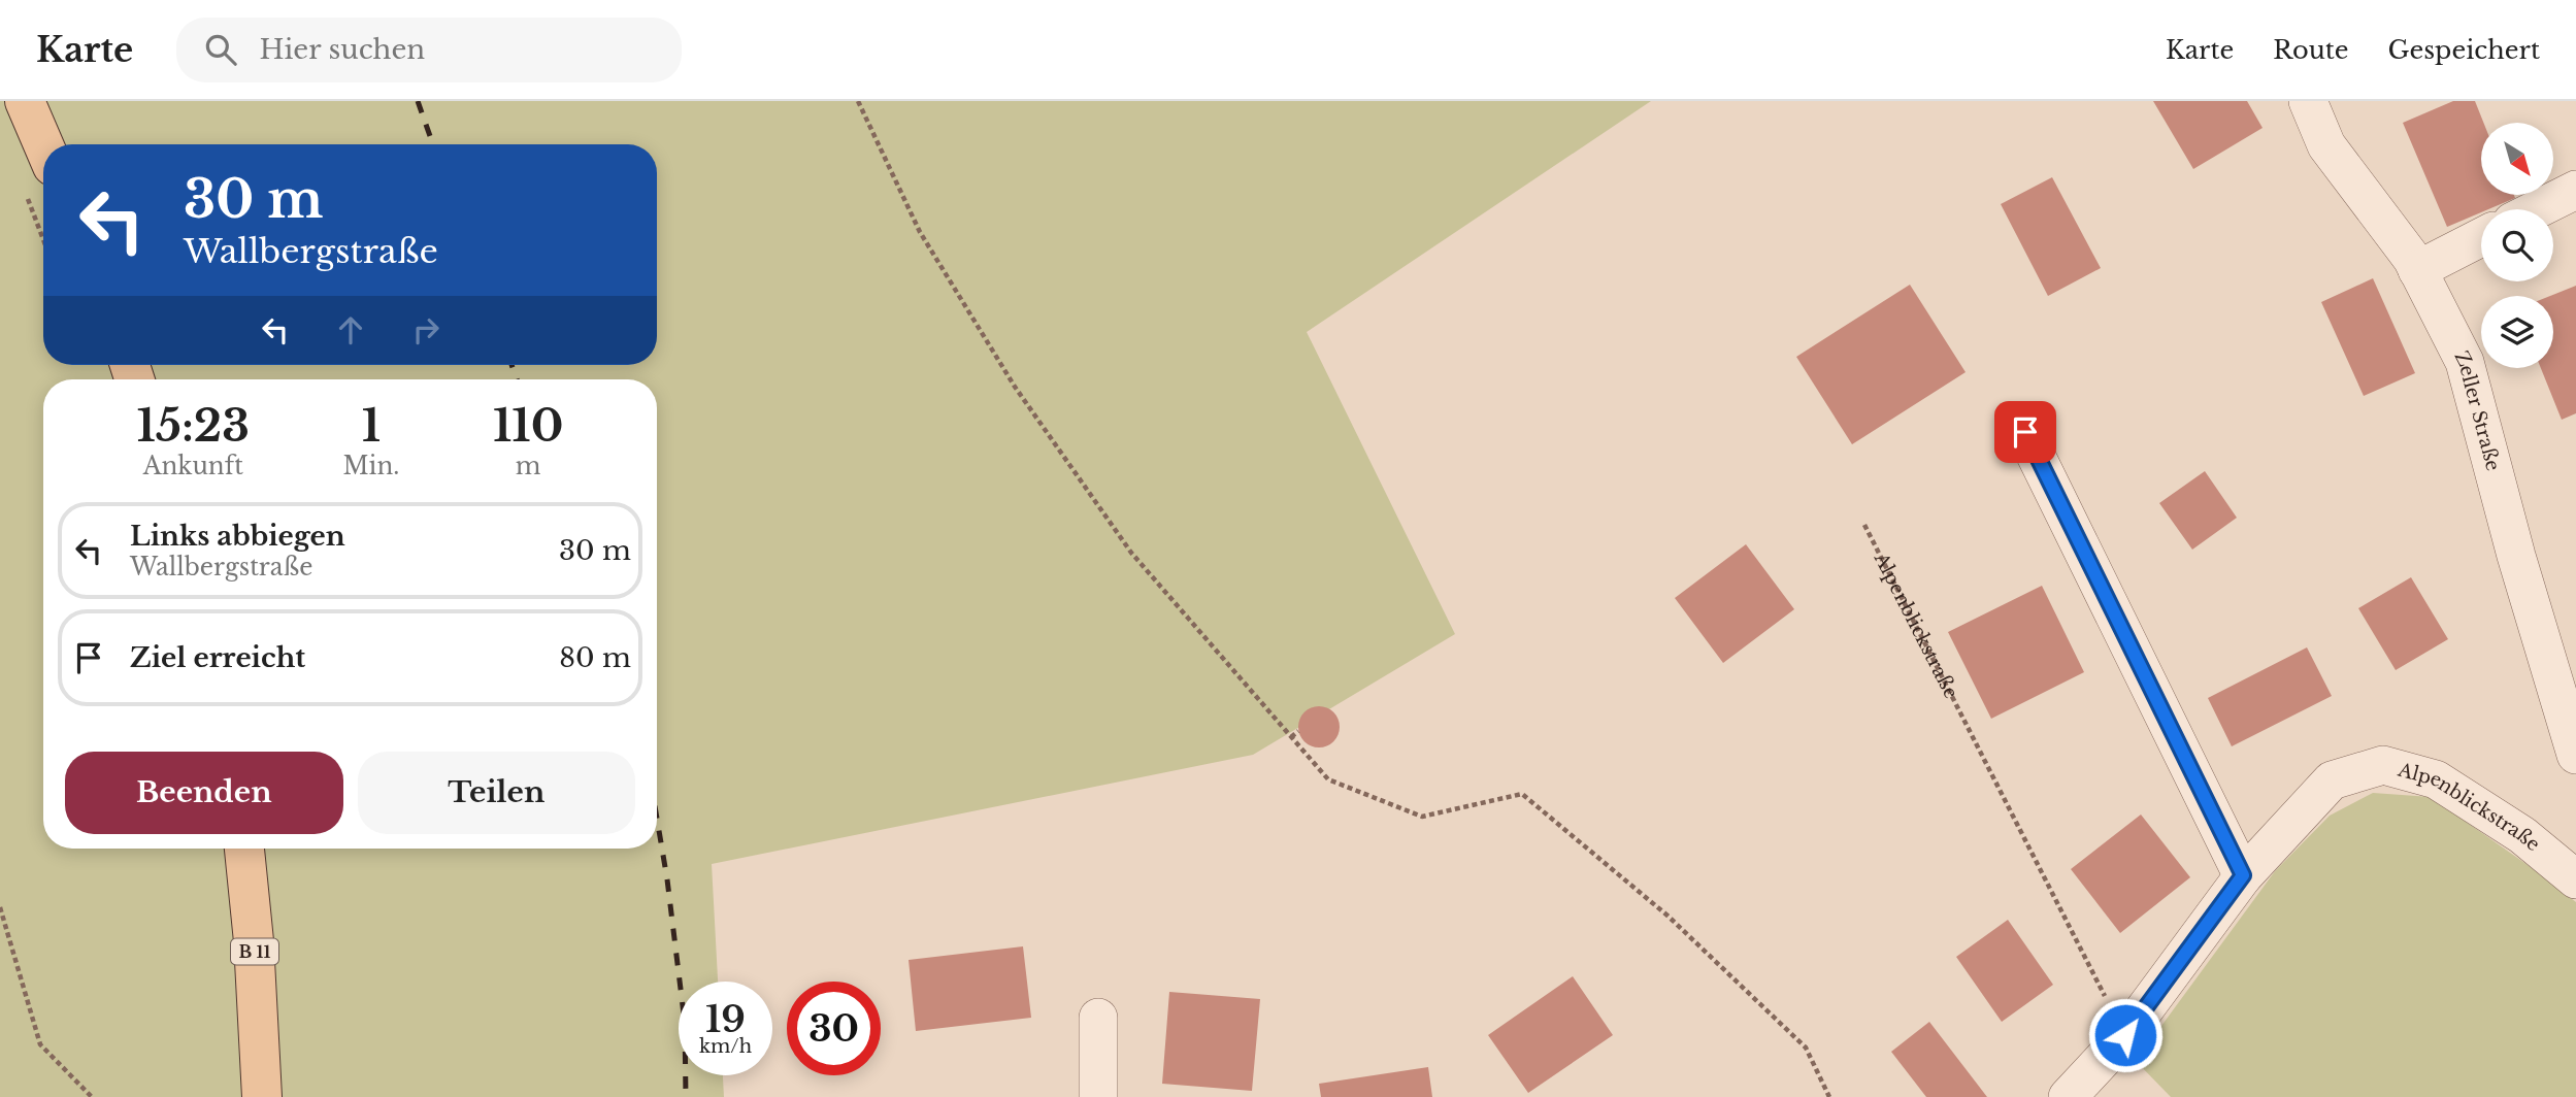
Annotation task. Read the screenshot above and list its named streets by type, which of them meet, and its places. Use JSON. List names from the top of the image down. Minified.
{"streets":{"main road":["B 11"],"street":["Zeller Straße","Alpenblickstraße"]},"north":"bottom right","page":{"header":"Karte","search":"Hier suchen","nav":["Karte","Route","Gespeichert"],"turn":["30 m","Wallbergstraße"],"eta":["15:23","Ankunft","1","Min.","110","m"],"list":[{"name":"Links abbiegen","note":"Wallbergstraße","value":"30 m"},{"name":"Ziel erreicht","value":"80 m"}],"buttons":["Beenden","Teilen"],"speed":"19 km/h","limit":"30"}}
